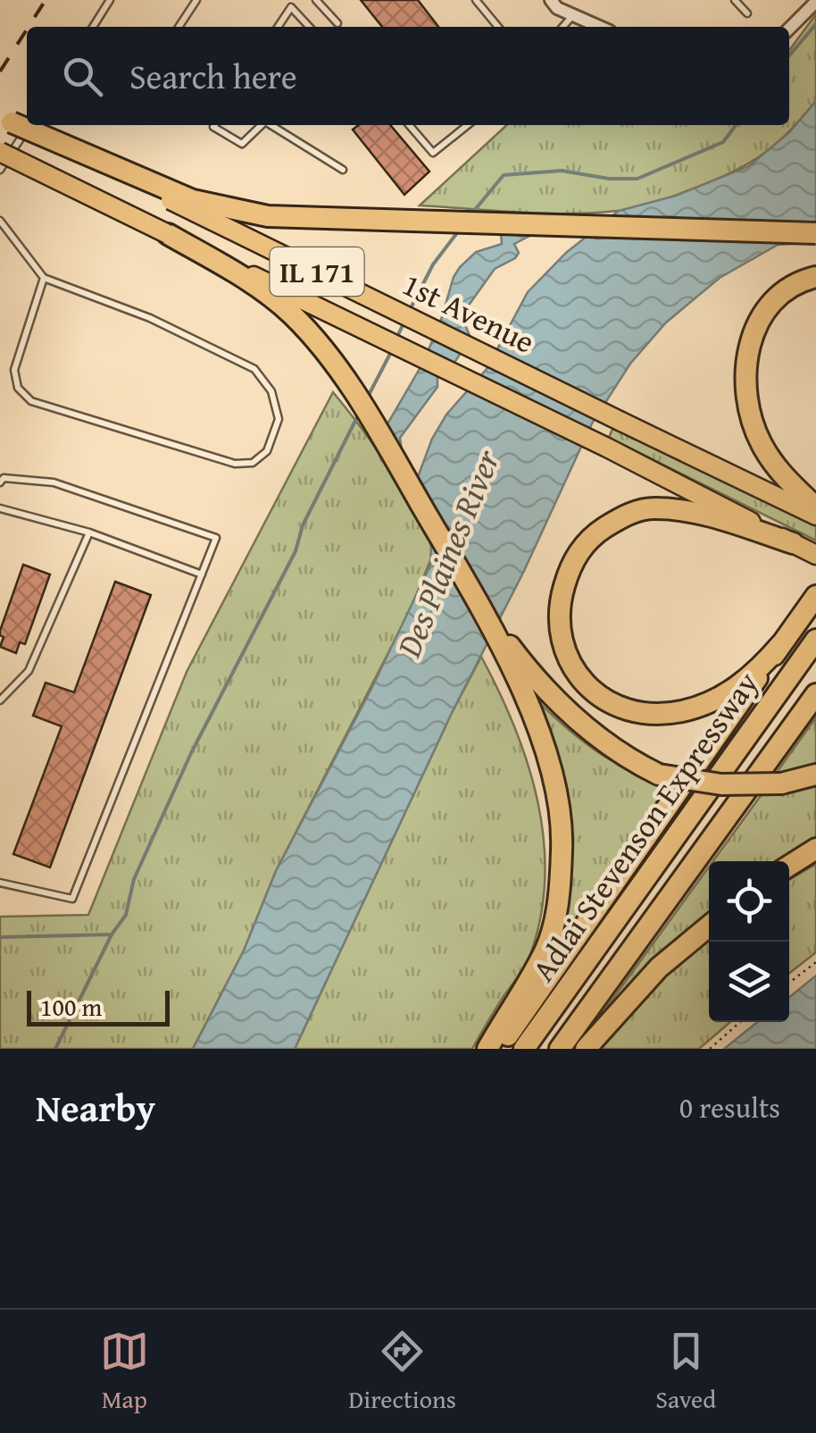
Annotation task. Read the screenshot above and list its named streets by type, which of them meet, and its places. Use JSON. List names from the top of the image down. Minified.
{"streets":{"highway":["Adlai Stevenson Expressway"],"main road":["IL 171","1st Avenue"]},"crossings":[["IL 171","1st Avenue"]],"water":["Des Plaines River"],"scale_bar":"100 m","page":{"search":"Search here","scale":"100 m","heading":["Nearby","0 results"],"nav":["Map","Directions","Saved"]}}
